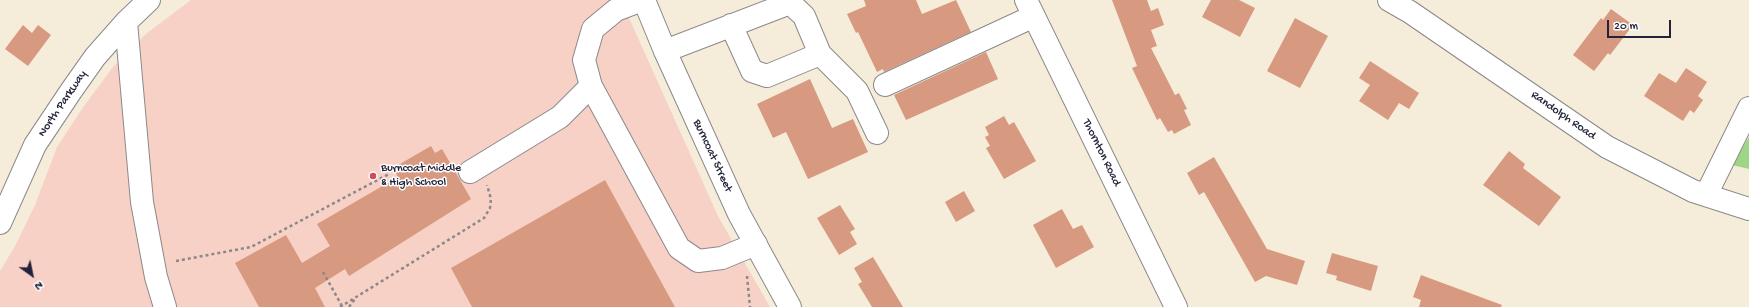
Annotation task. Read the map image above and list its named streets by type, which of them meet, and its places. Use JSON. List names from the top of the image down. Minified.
{"streets":{"street":["North Parkway","Randolph Road","Thornton Road","Burncoat Street"]},"places":["Burncoat Middle & High School"],"scale_bar":"20 m","north":"bottom right"}
